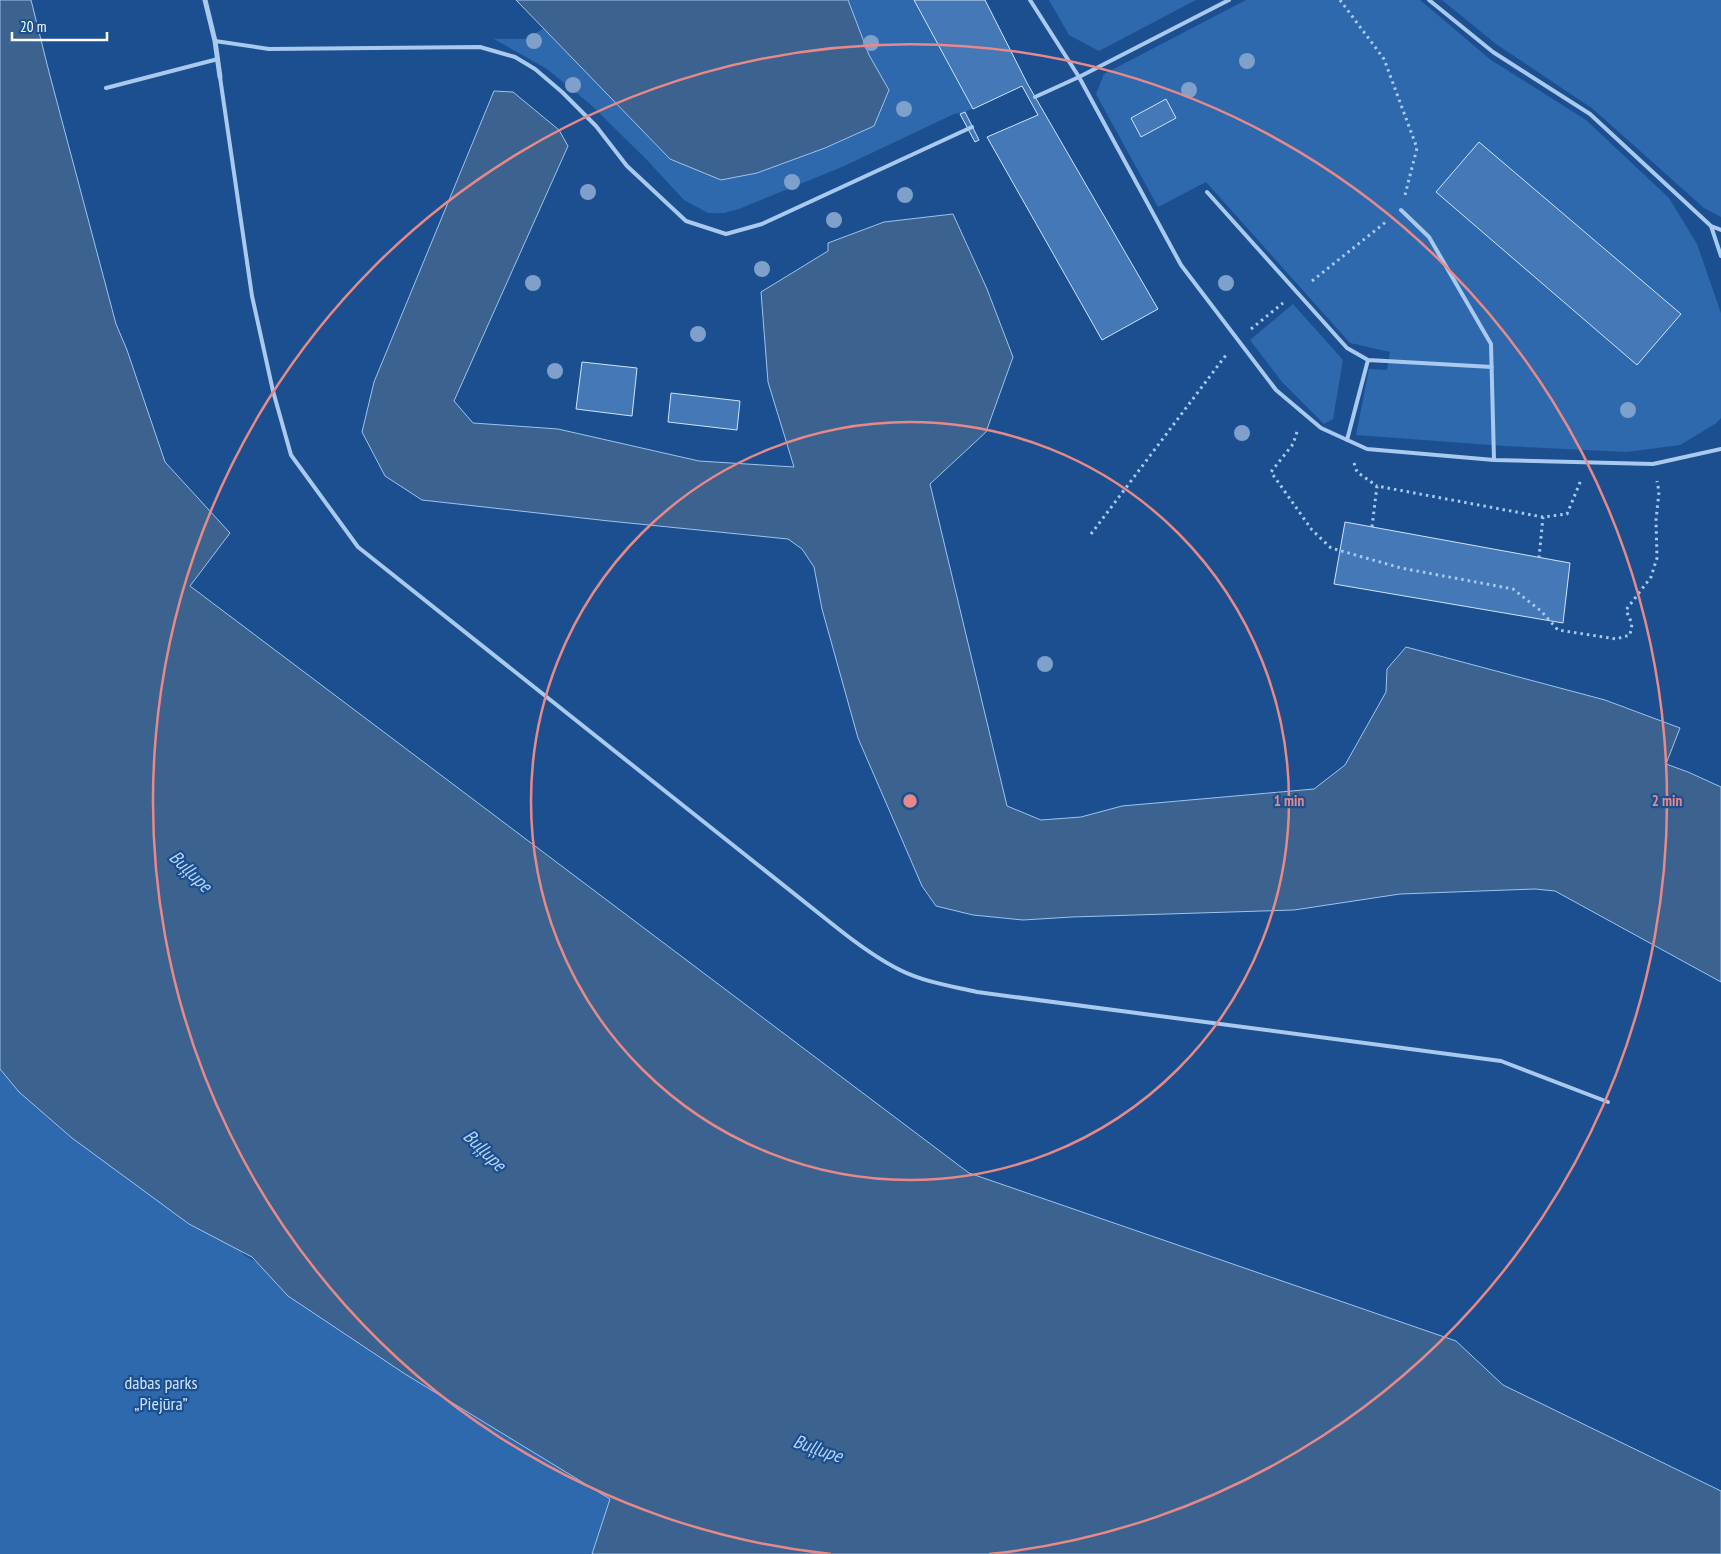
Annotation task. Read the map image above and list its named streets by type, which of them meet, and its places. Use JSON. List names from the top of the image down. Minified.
{"water":["Buļļupe"],"parks":["dabas parks „Piejūra”"],"scale_bar":"20 m","rings":["1 min","2 min"]}
